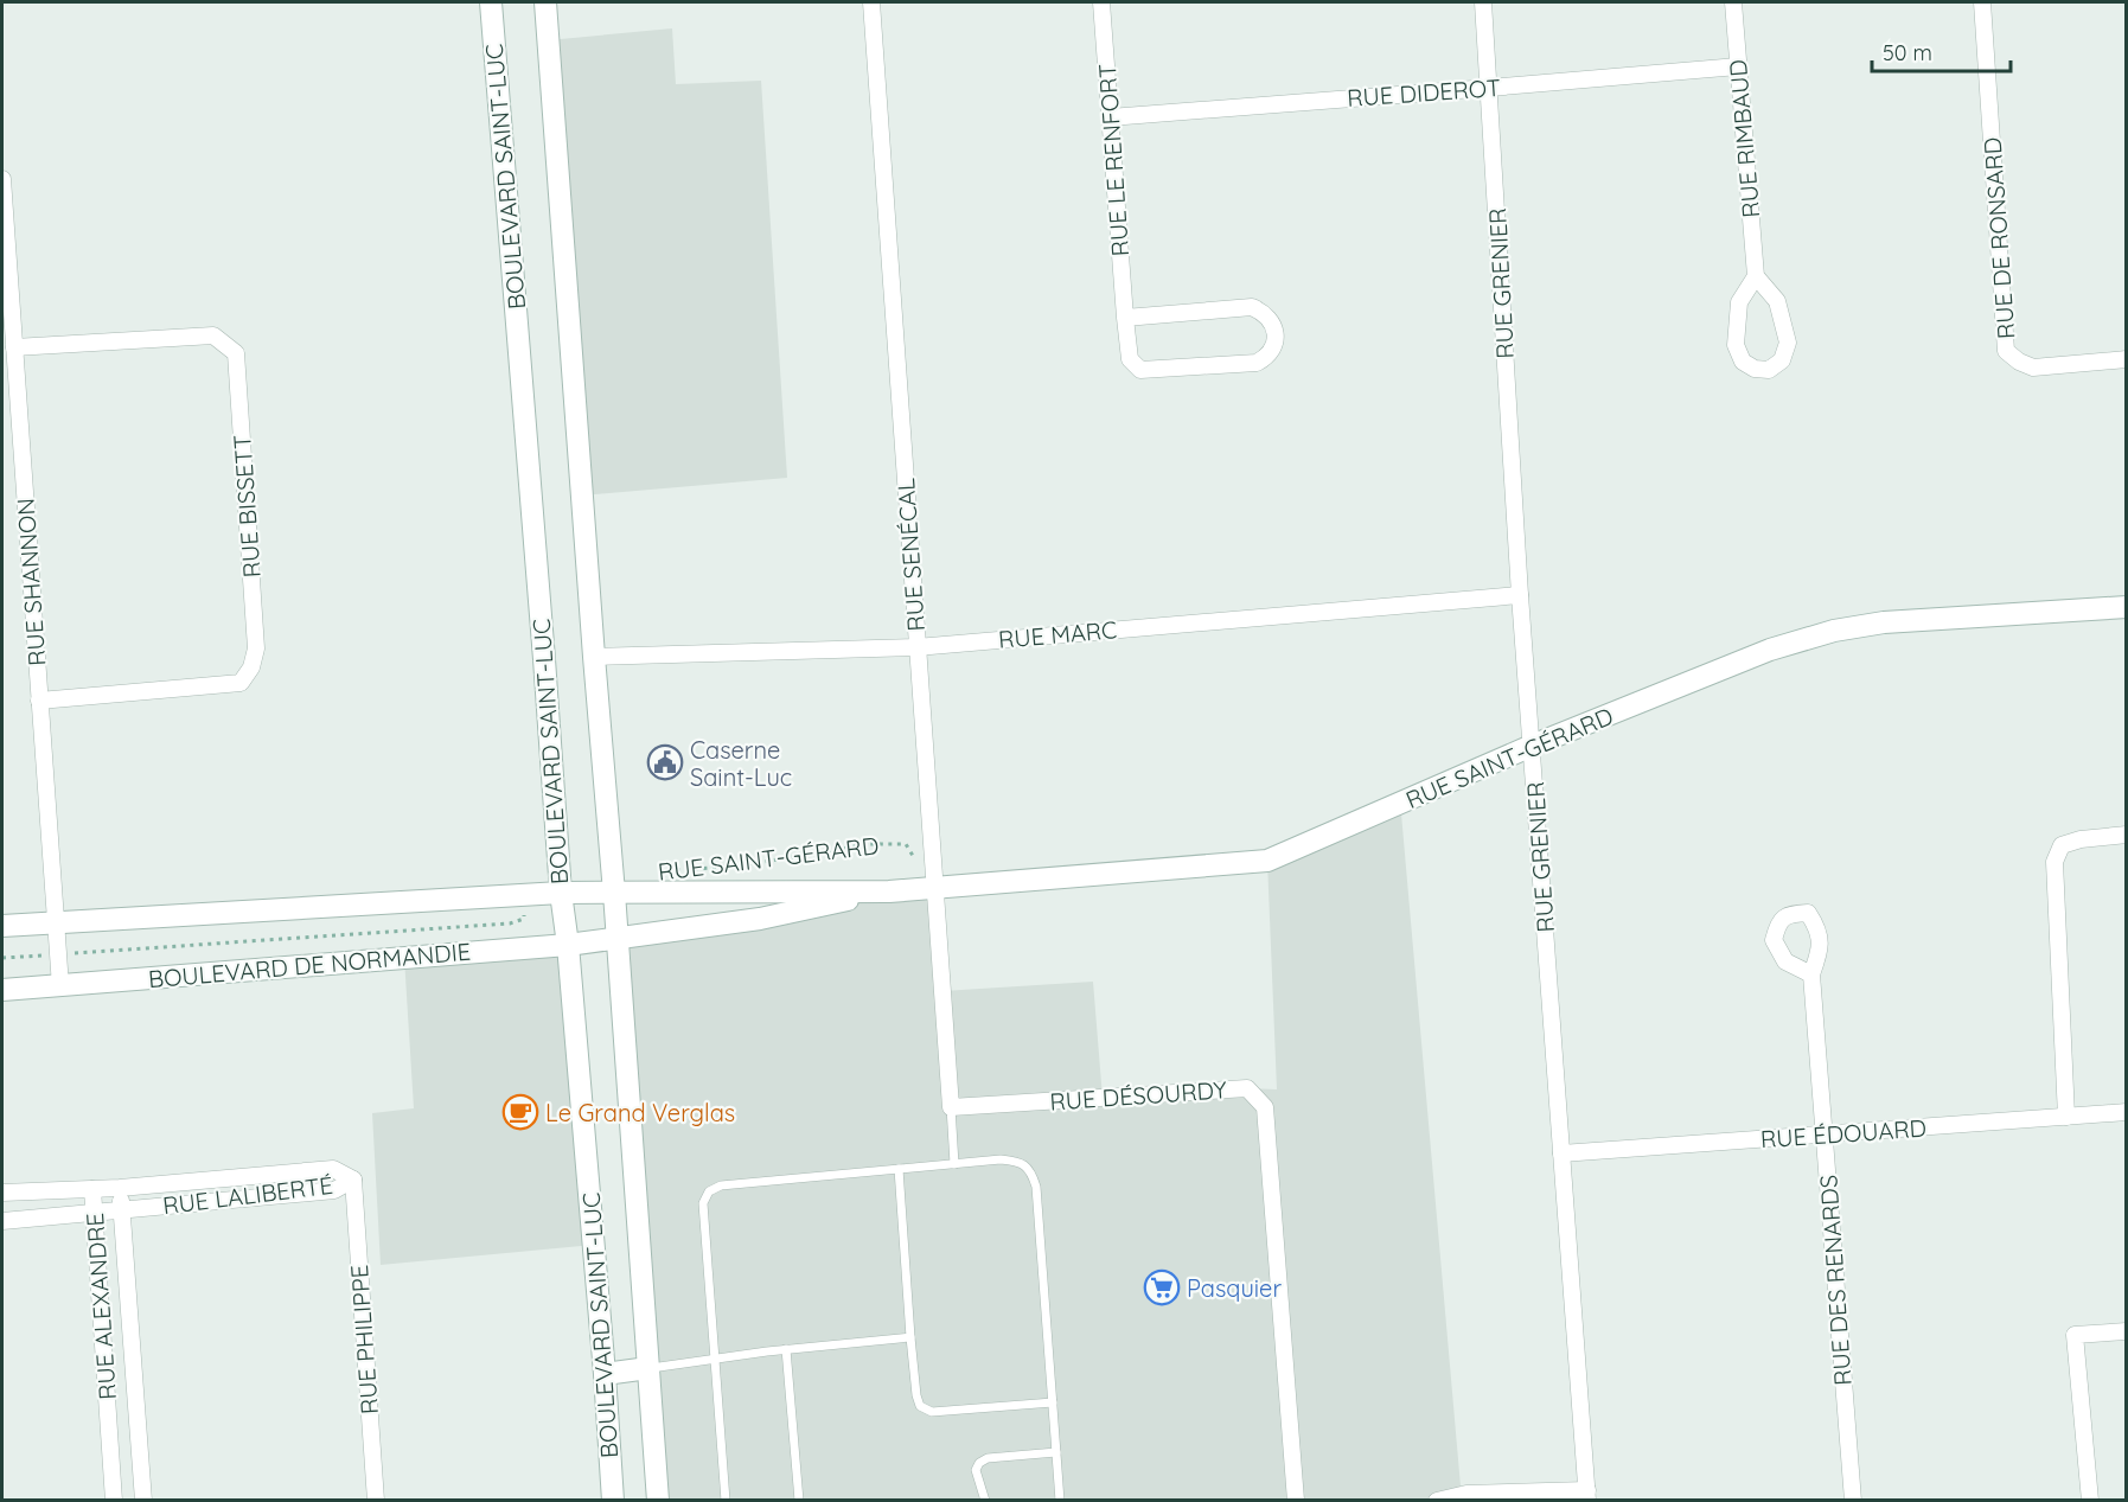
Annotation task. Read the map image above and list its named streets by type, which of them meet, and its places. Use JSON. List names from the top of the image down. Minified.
{"streets":{"street":["RUE DIDEROT","RUE RIMBAUD","RUE LE RENFORT","BOULEVARD SAINT-LUC","RUE DE RONSARD","RUE GRENIER","RUE BISSETT","RUE SENÉCAL","RUE SHANNON","RUE MARC","RUE SAINT-GÉRARD","BOULEVARD DE NORMANDIE","RUE DÉSOURDY","RUE ÉDOUARD","RUE LALIBERTÉ","RUE DES RENARDS","RUE ALEXANDRE","RUE PHILIPPE"]},"crossings":[["RUE DIDEROT","RUE RIMBAUD"],["RUE DIDEROT","RUE LE RENFORT"],["RUE DIDEROT","RUE GRENIER"],["BOULEVARD SAINT-LUC","RUE MARC"],["BOULEVARD SAINT-LUC","RUE SAINT-GÉRARD"],["BOULEVARD SAINT-LUC","BOULEVARD DE NORMANDIE"],["RUE GRENIER","RUE MARC"],["RUE GRENIER","RUE SAINT-GÉRARD"],["RUE GRENIER","RUE ÉDOUARD"],["RUE BISSETT","RUE SHANNON"],["RUE SENÉCAL","RUE MARC"],["RUE SENÉCAL","RUE SAINT-GÉRARD"],["RUE SENÉCAL","RUE DÉSOURDY"],["RUE SHANNON","BOULEVARD DE NORMANDIE"],["RUE SAINT-GÉRARD","BOULEVARD DE NORMANDIE"],["RUE ÉDOUARD","RUE DES RENARDS"],["RUE LALIBERTÉ","RUE ALEXANDRE"],["RUE LALIBERTÉ","RUE PHILIPPE"]],"places":{"public building":["Caserne Saint-Luc"],"cafe":["Le Grand Verglas"],"supermarket":["Pasquier"]},"scale_bar":"50 m"}
